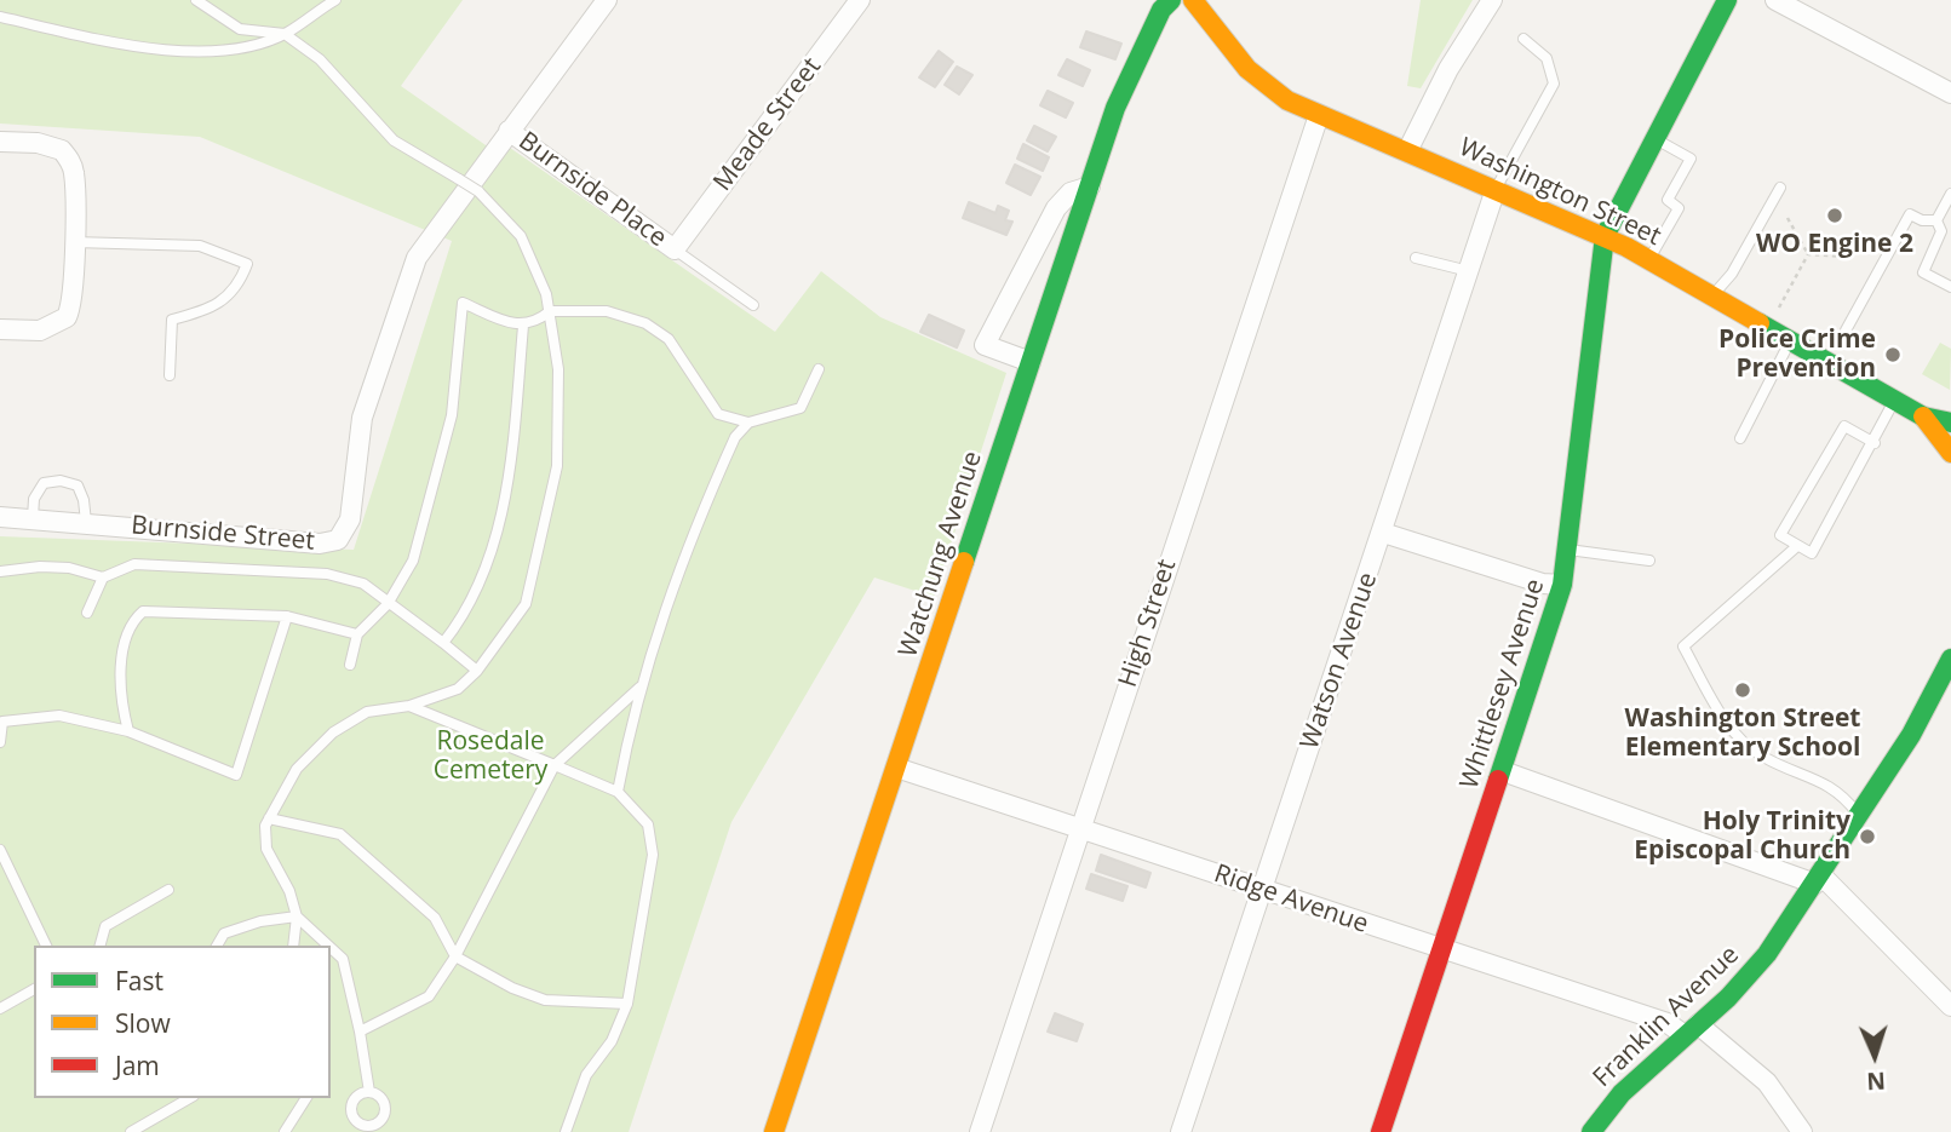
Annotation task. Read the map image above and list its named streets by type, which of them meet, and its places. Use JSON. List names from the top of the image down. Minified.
{"streets":{"street":["Meade Street","Burnside Place","Washington Street","Burnside Street","Watchung Avenue","High Street","Watson Avenue","Whittlesey Avenue","Ridge Avenue","Franklin Avenue"]},"crossings":[["Meade Street","Burnside Place"],["Burnside Place","Burnside Street"],["Washington Street","High Street"],["Washington Street","Watson Avenue"],["Washington Street","Whittlesey Avenue"],["Watchung Avenue","Ridge Avenue"],["High Street","Ridge Avenue"],["Watson Avenue","Ridge Avenue"],["Whittlesey Avenue","Ridge Avenue"],["Ridge Avenue","Franklin Avenue"]],"parks":["Rosedale Cemetery"],"places":["WO Engine 2","Police Crime Prevention","Washington Street Elementary School","Holy Trinity Episcopal Church"],"legend":["Fast","Slow","Jam"],"north":"bottom"}
